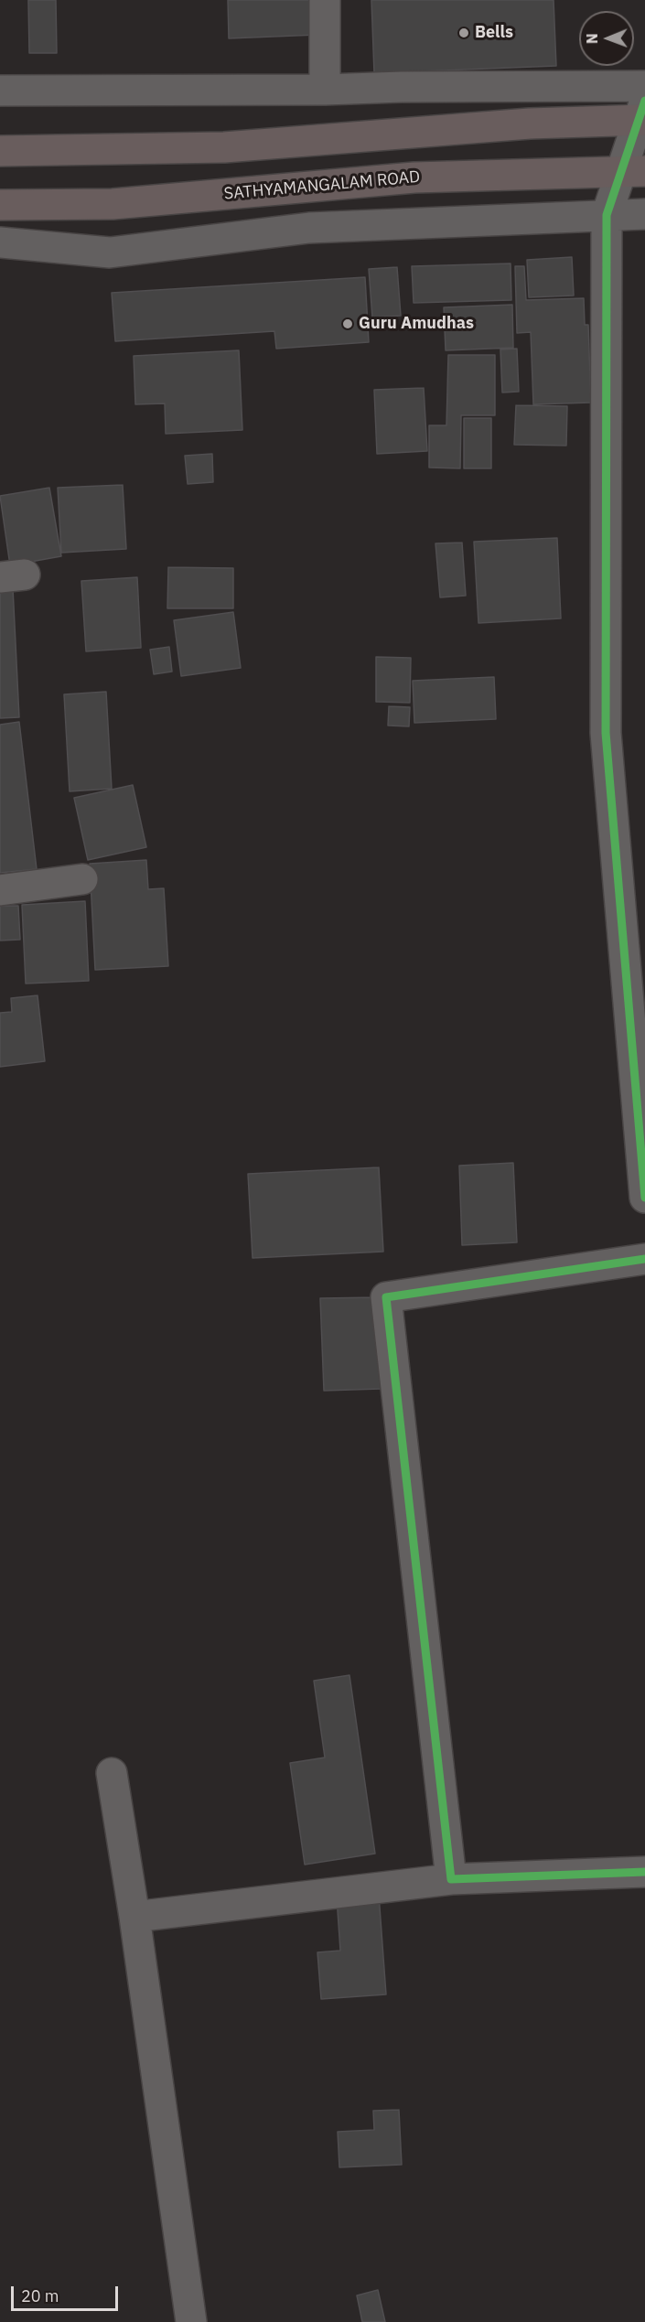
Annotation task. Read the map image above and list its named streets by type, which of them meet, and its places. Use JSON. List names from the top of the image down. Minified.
{"streets":{"highway":["SATHYAMANGALAM ROAD"]},"places":["Bells","Guru Amudhas"],"scale_bar":"20 m","north":"left"}
